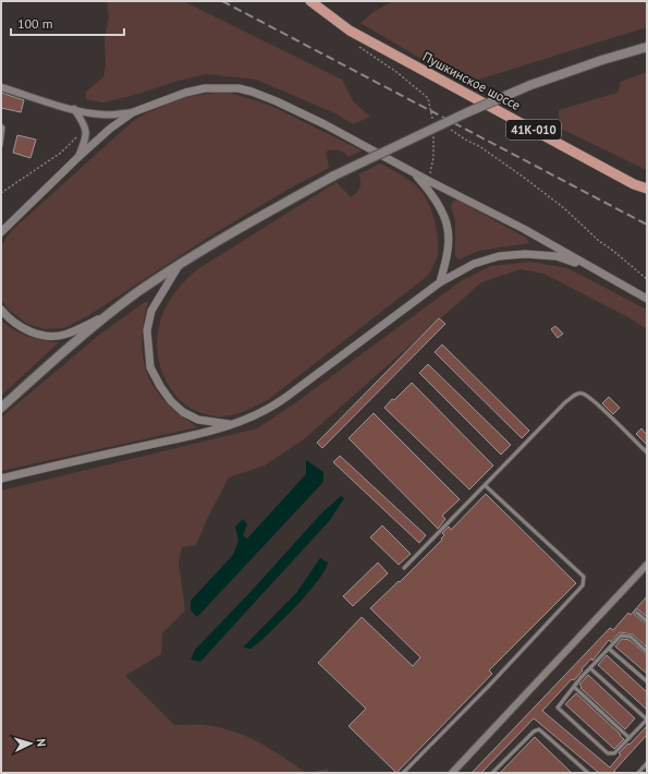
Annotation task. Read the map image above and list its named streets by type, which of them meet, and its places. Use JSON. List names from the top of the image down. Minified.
{"streets":{"main road":["Пушкинское шоссе","41К-010"]},"scale_bar":"100 m","north":"right"}
